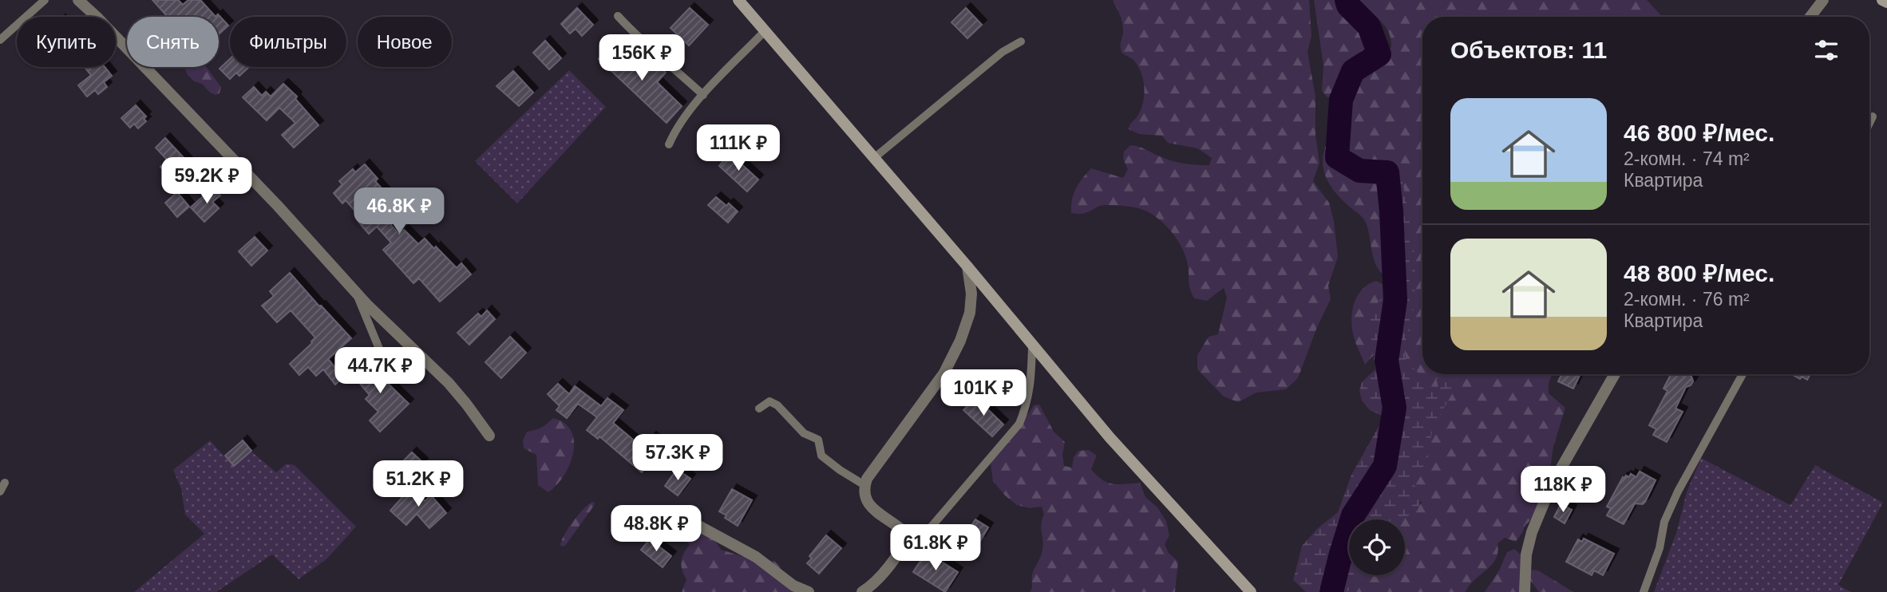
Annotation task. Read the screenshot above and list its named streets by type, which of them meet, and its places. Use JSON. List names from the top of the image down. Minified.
{"page":{"chip":["Купить","Снять","Фильтры","Новое"],"heading":"Объектов: 11","price":["156K ₽","111K ₽","59.2K ₽","46.8K ₽","44.7K ₽","101K ₽","57.3K ₽","51.2K ₽","118K ₽","48.8K ₽","61.8K ₽"],"list":[{"name":"46 800 ₽/мес.","note":"2-комн. · 74 m² · Квартира"},{"name":"48 800 ₽/мес.","note":"2-комн. · 76 m² · Квартира"}]}}
